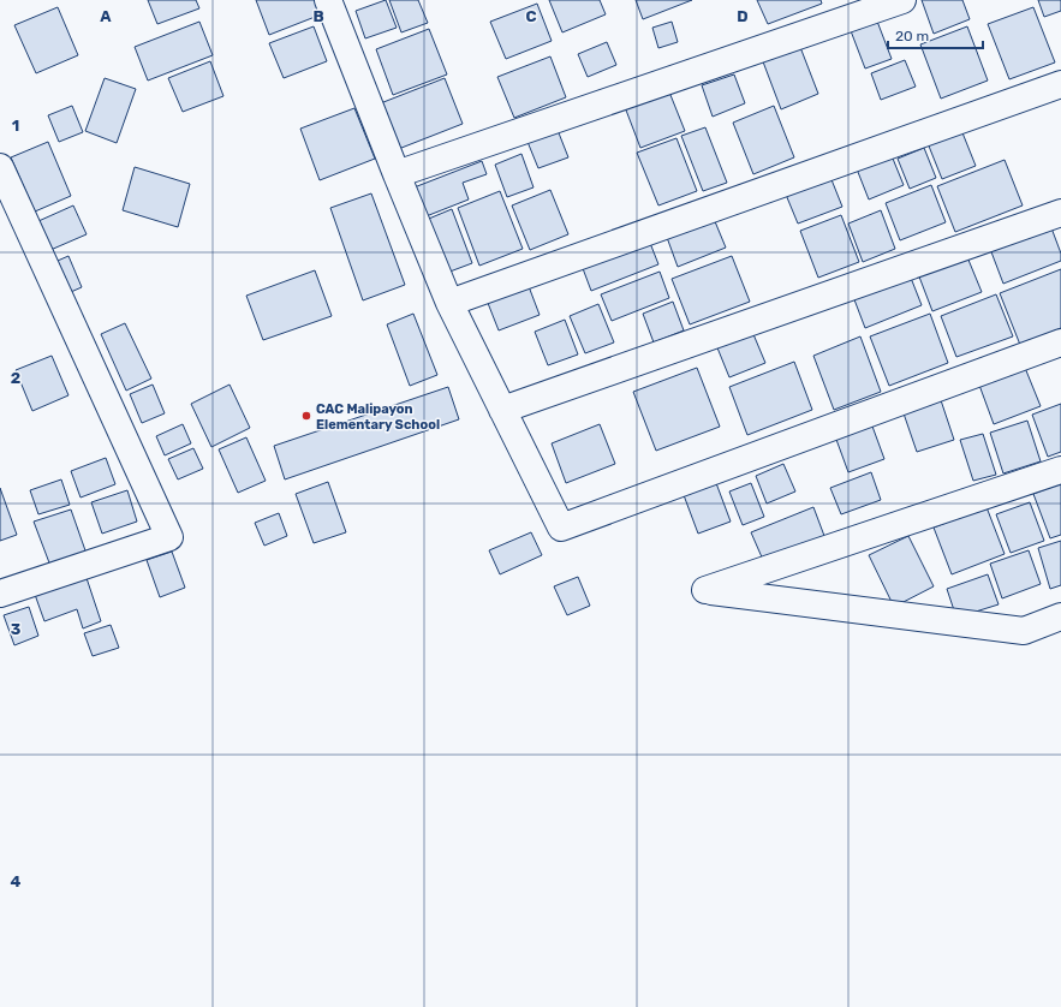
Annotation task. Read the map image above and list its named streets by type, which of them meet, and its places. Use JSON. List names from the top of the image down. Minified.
{"places":["CAC Malipayon Elementary School"],"scale_bar":"20 m","grid":{"columns":["A","B","C","D"],"rows":["1","2","3","4"]}}
